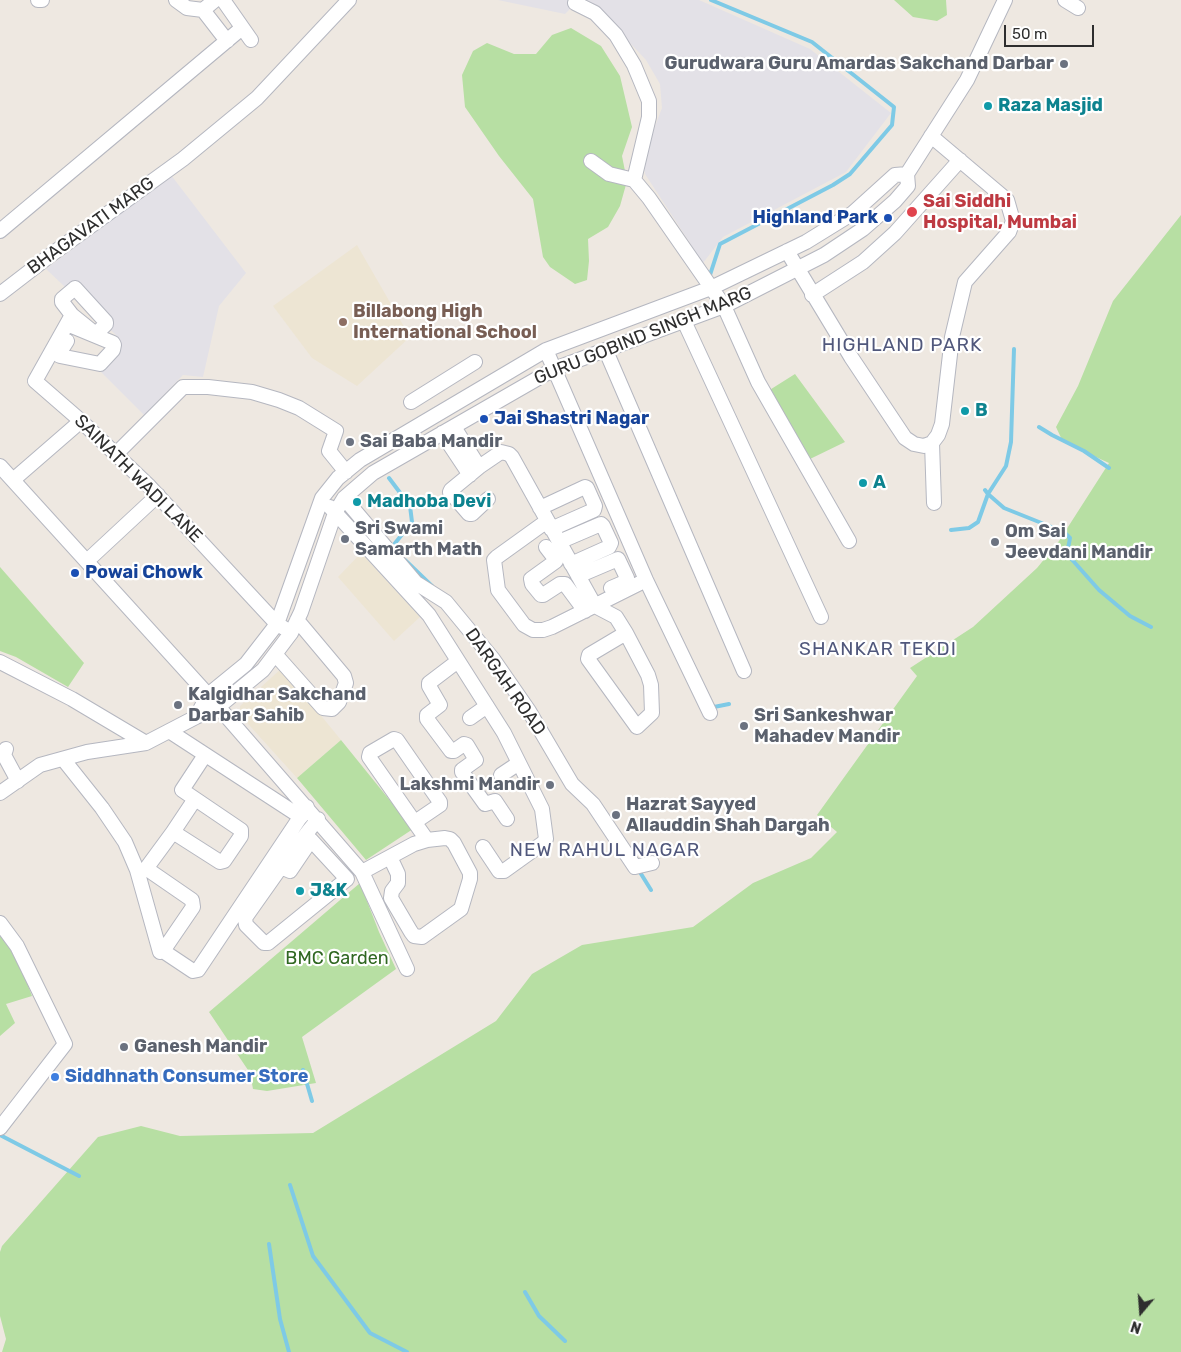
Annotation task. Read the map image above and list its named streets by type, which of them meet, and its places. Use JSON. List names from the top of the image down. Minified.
{"streets":{"street":["BHAGAVATI MARG","GURU GOBIND SINGH MARG","SAINATH WADI LANE","DARGAH ROAD"]},"crossings":[["GURU GOBIND SINGH MARG","SAINATH WADI LANE"],["GURU GOBIND SINGH MARG","DARGAH ROAD"]],"districts":["HIGHLAND PARK","SHANKAR TEKDI","NEW RAHUL NAGAR"],"parks":["BMC Garden"],"places":["Gurudwara Guru Amardas Sakchand Darbar","Raza Masjid","Sai Siddhi Hospital, Mumbai","Highland Park","Billabong High International School","B","Jai Shastri Nagar","Sai Baba Mandir","A","Madhoba Devi","Sri Swami Samarth Math","Om Sai Jeevdani Mandir","Powai Chowk","Kalgidhar Sakchand Darbar Sahib","Sri Sankeshwar Mahadev Mandir","Lakshmi Mandir","Hazrat Sayyed Allauddin Shah Dargah","J&K","Ganesh Mandir","Siddhnath Consumer Store"],"scale_bar":"50 m","north":"bottom"}
